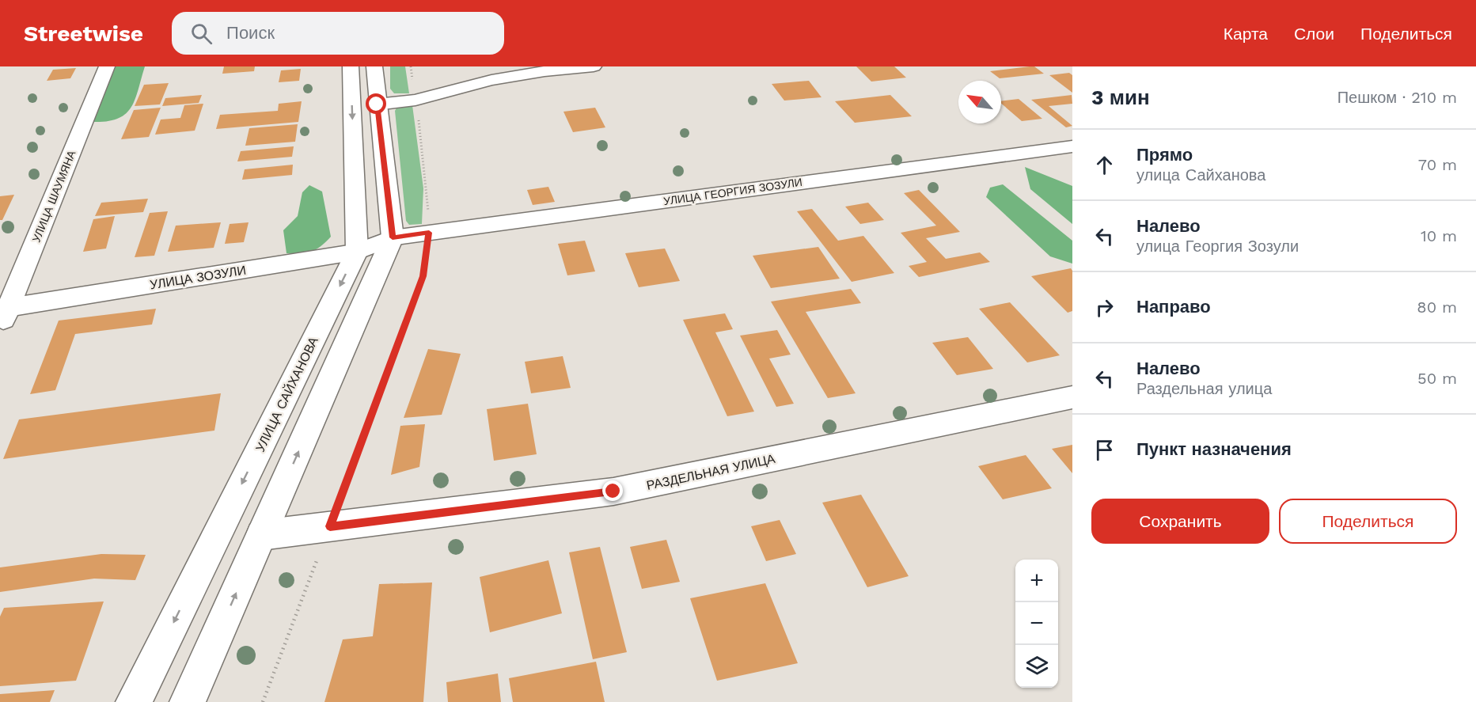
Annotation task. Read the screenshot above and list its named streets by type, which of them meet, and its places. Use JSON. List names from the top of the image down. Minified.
{"streets":{"street":["УЛИЦА ГЕОРГИЯ ЗОЗУЛИ","УЛИЦА ШАУМЯНА","УЛИЦА ЗОЗУЛИ","УЛИЦА САЙХАНОВА","РАЗДЕЛЬНАЯ УЛИЦА"]},"crossings":[["УЛИЦА ГЕОРГИЯ ЗОЗУЛИ","УЛИЦА ЗОЗУЛИ"],["УЛИЦА ШАУМЯНА","УЛИЦА ЗОЗУЛИ"],["УЛИЦА ЗОЗУЛИ","УЛИЦА САЙХАНОВА"]],"north":"top left","page":{"header":"Streetwise","search":"Поиск","nav":["Карта","Слои","Поделиться"],"heading":["3 мин","Пешком · 210 m"],"list":[["Прямо","улица Сайханова","70 m"],["Налево","улица Георгия Зозули","10 m"],["Направо","80 m"],["Налево","Раздельная улица","50 m"],"Пункт назначения"],"buttons":["Сохранить","Поделиться"],"map_buttons":["+","−"]}}
